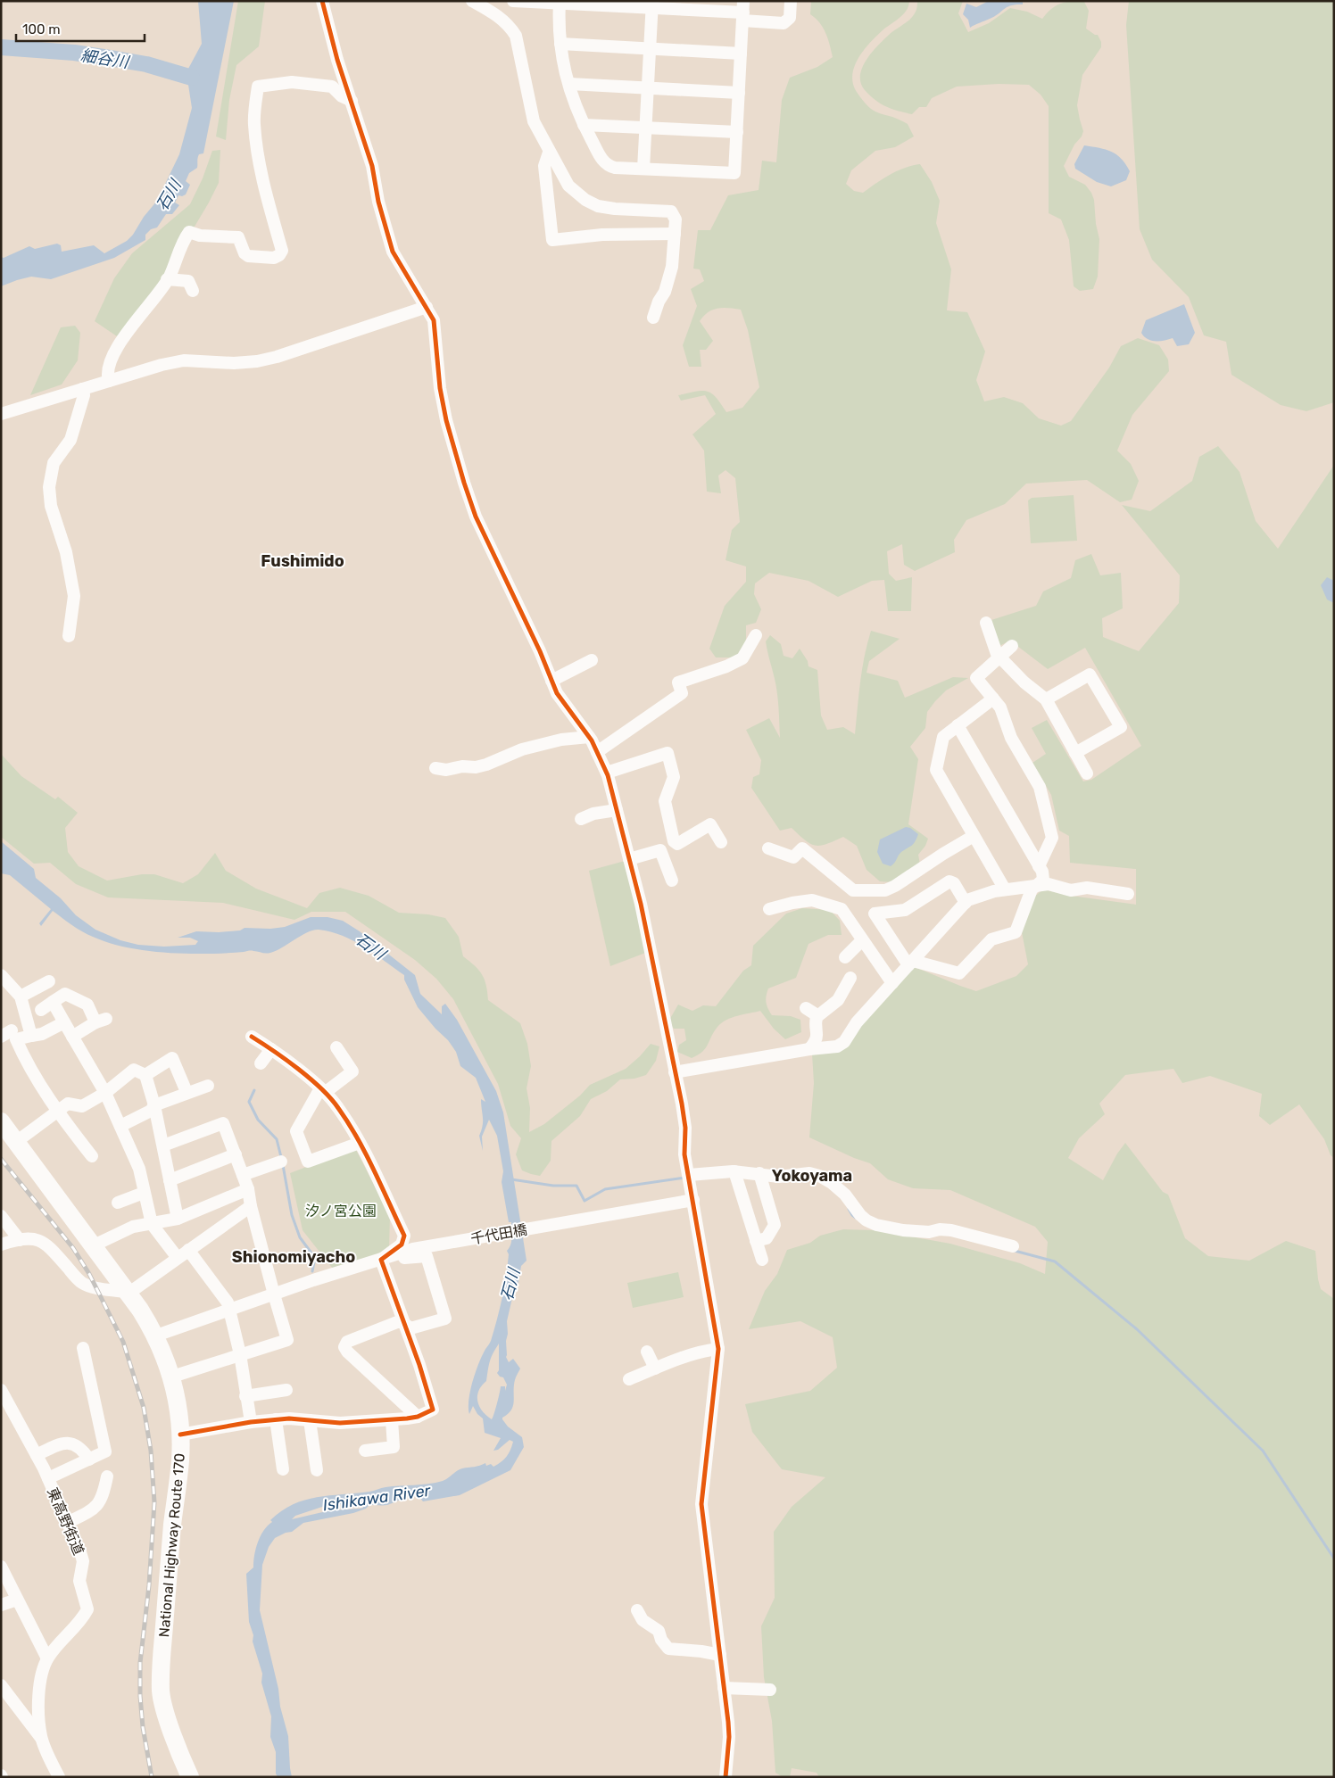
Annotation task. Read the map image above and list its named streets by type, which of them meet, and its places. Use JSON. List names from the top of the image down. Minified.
{"streets":{"highway":["National Highway Route 170"],"street":["千代田橋","東高野街道"]},"districts":["Fushimido","Yokoyama","Shionomiyacho"],"water":["細谷川","石川","Ishikawa River"],"parks":["汐ノ宮公園"],"scale_bar":"100 m"}
